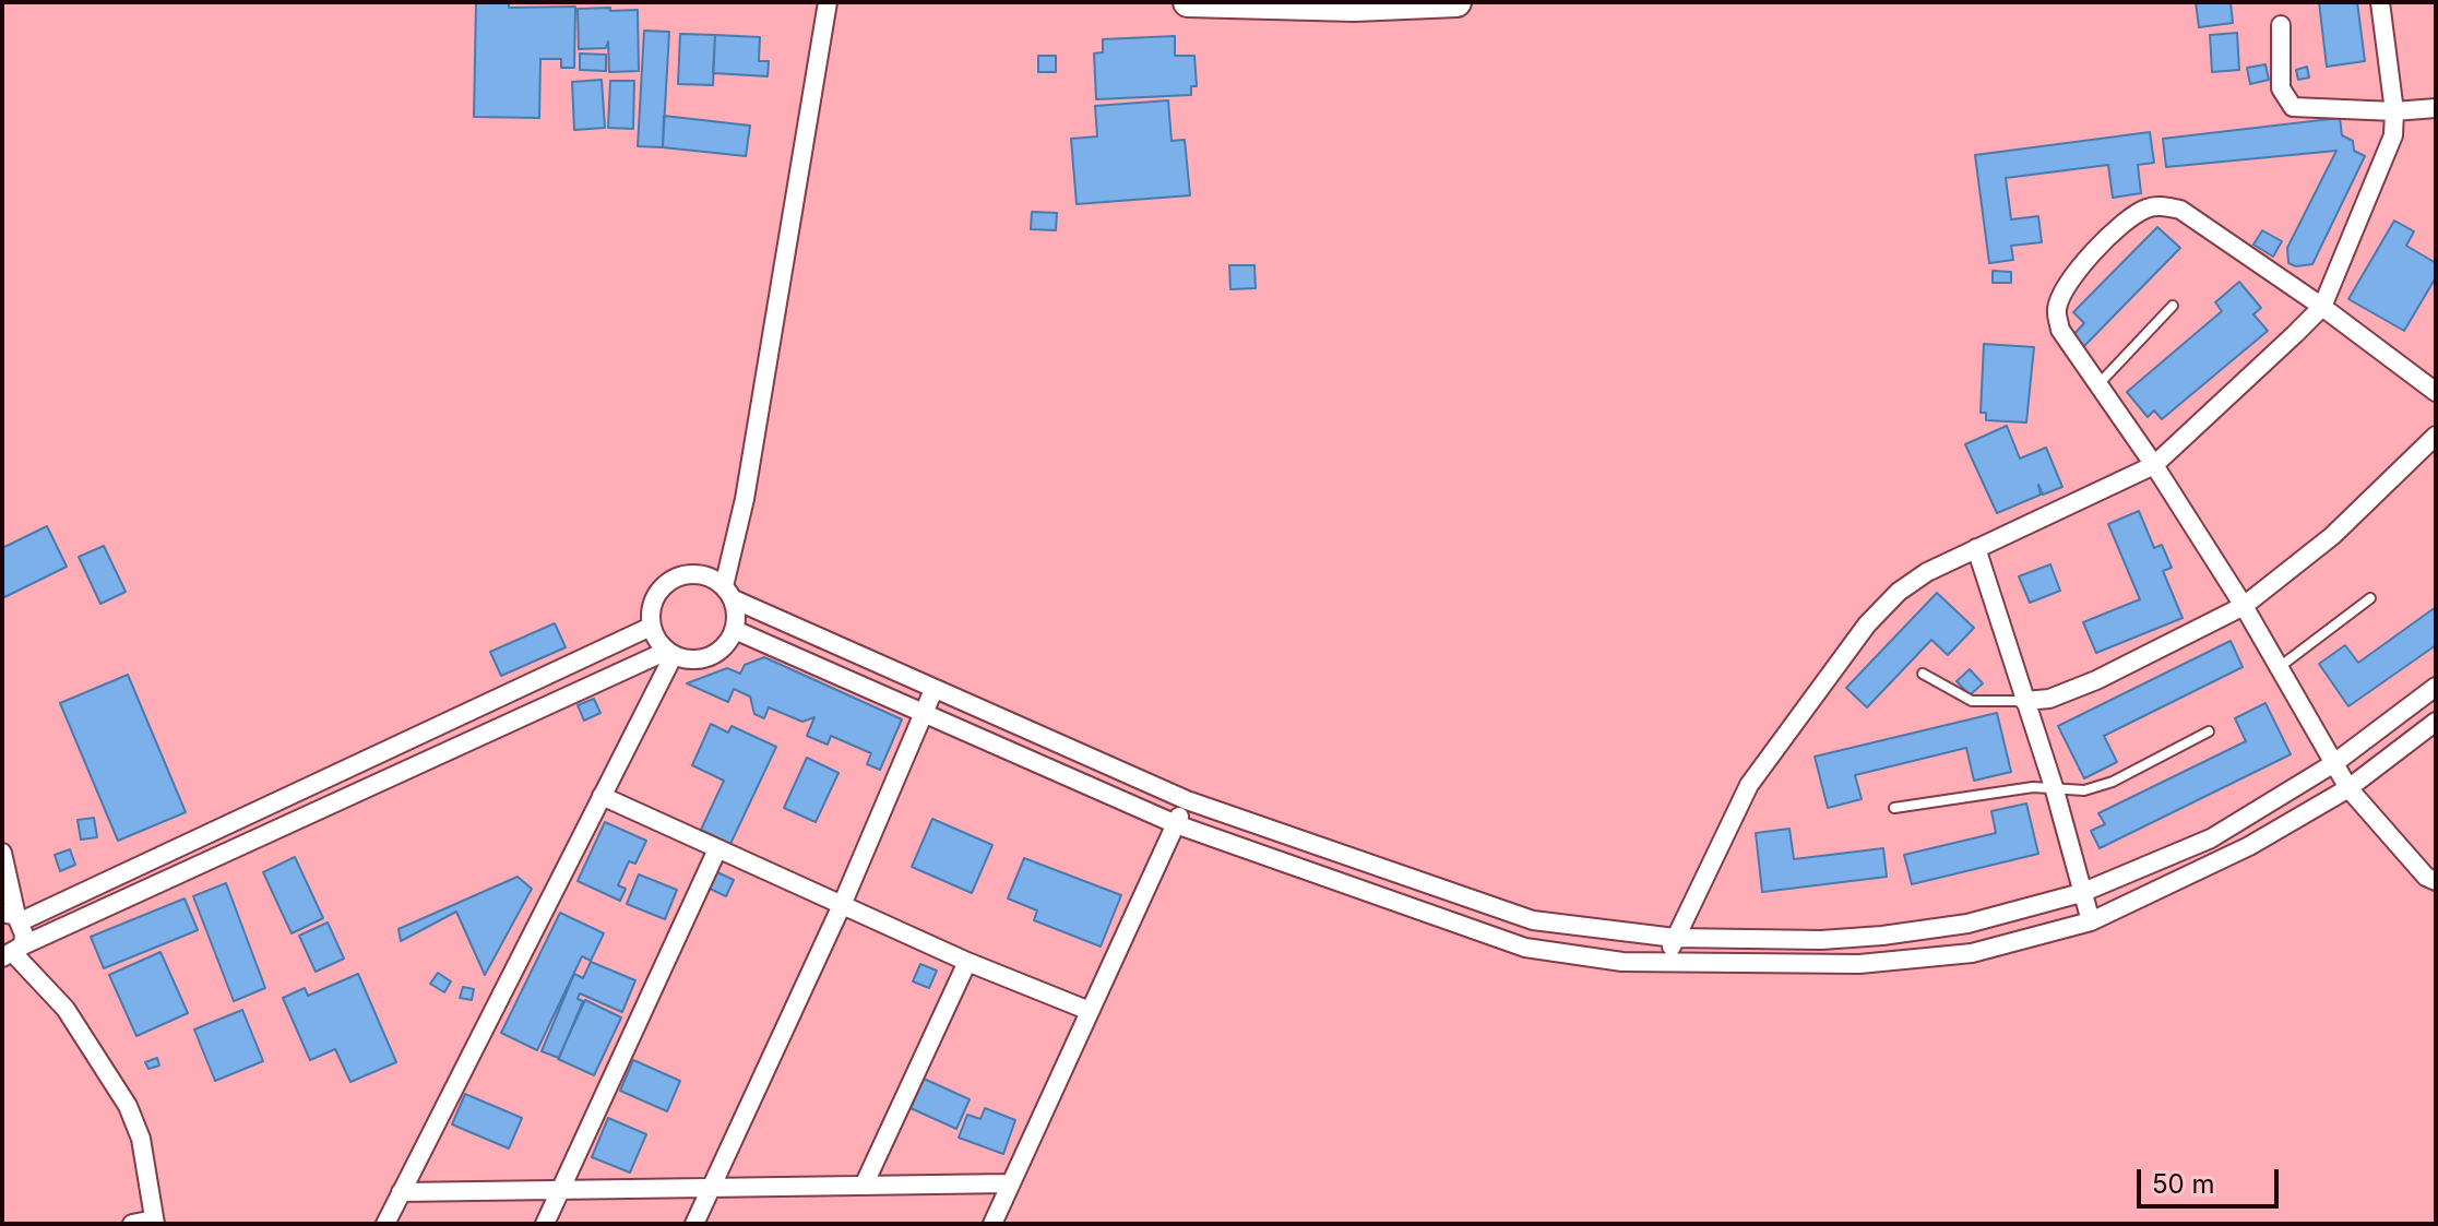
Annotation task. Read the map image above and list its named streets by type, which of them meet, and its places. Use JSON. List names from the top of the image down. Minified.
{"scale_bar":"50 m"}
